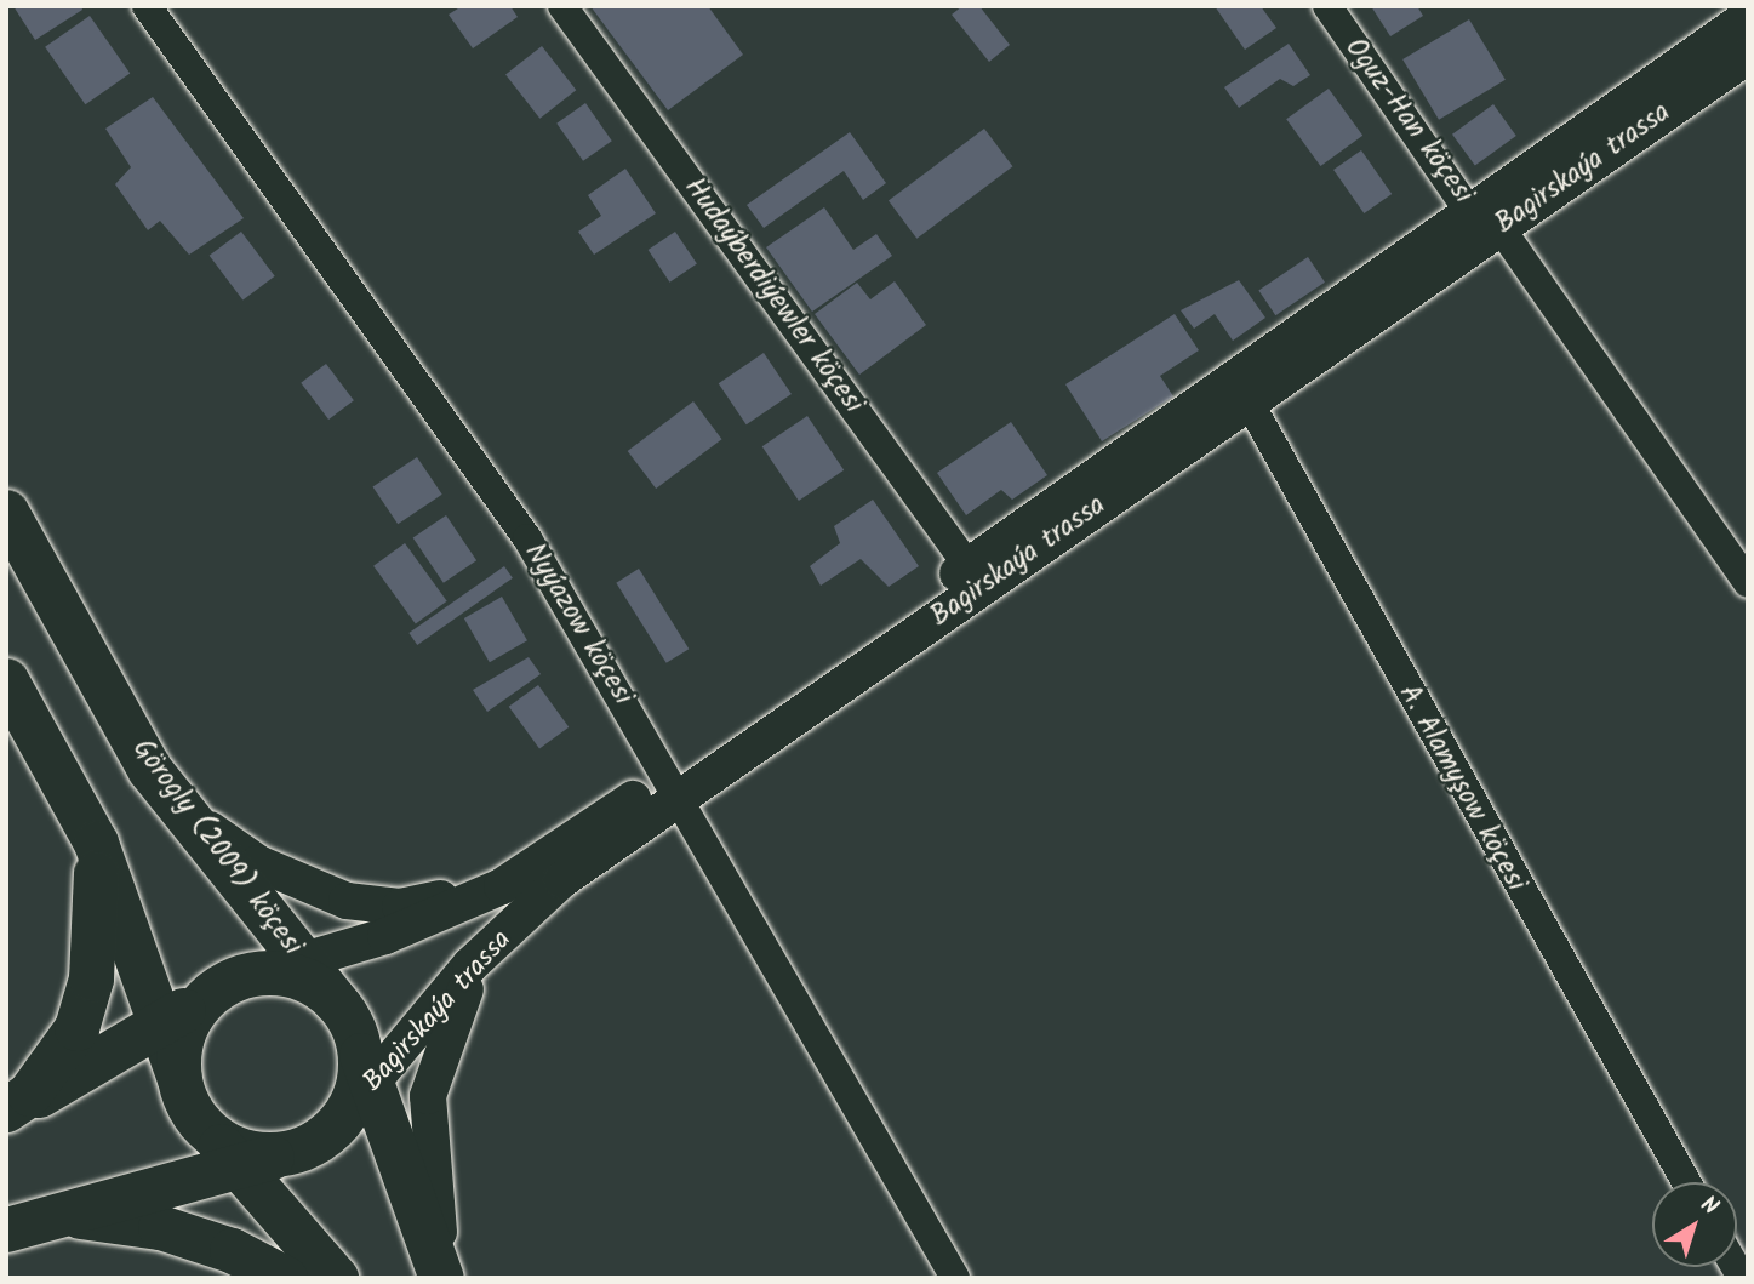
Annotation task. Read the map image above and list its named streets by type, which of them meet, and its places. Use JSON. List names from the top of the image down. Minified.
{"streets":{"main road":["Görogly (2009) köçesi"],"street":["Oguz-Han köçesi","Bagirskaýa trassa","Hudaýberdiýewler köçesi","Nyýazow köçesi","A. Alamyşow köçesi"]},"crossings":[["Oguz-Han köçesi","Bagirskaýa trassa"],["Bagirskaýa trassa","Hudaýberdiýewler köçesi"],["Bagirskaýa trassa","Nyýazow köçesi"],["Bagirskaýa trassa","A. Alamyşow köçesi"],["Bagirskaýa trassa","Görogly (2009) köçesi"]],"north":"top right"}
